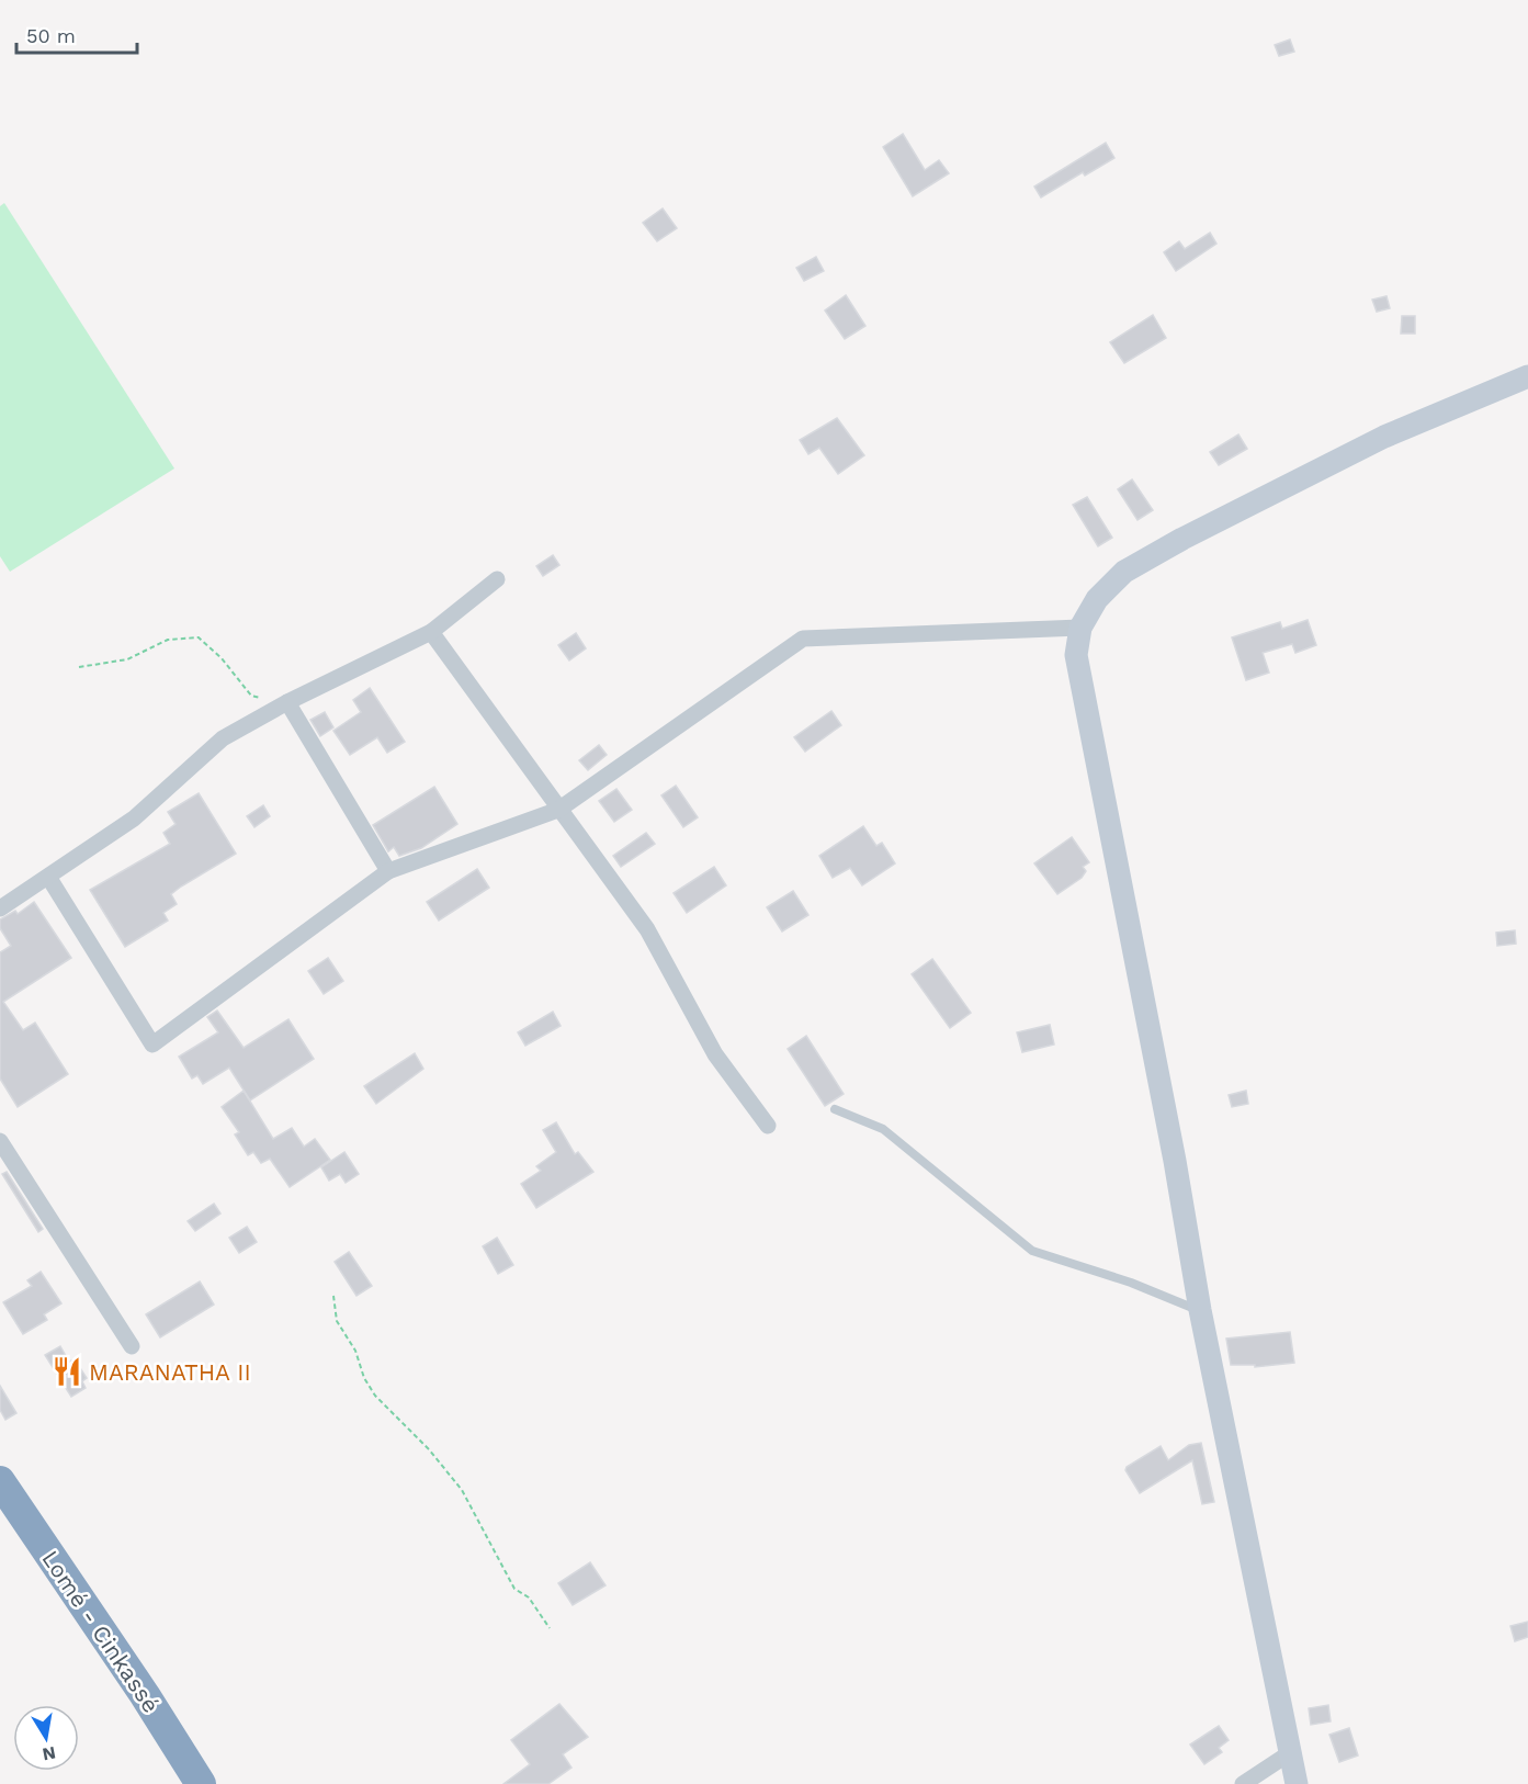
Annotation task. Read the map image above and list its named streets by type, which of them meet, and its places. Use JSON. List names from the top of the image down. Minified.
{"streets":{"highway":["Lomé - Cinkassé"]},"places":{"restaurant":["MARANATHA II"]},"scale_bar":"50 m","north":"bottom"}
